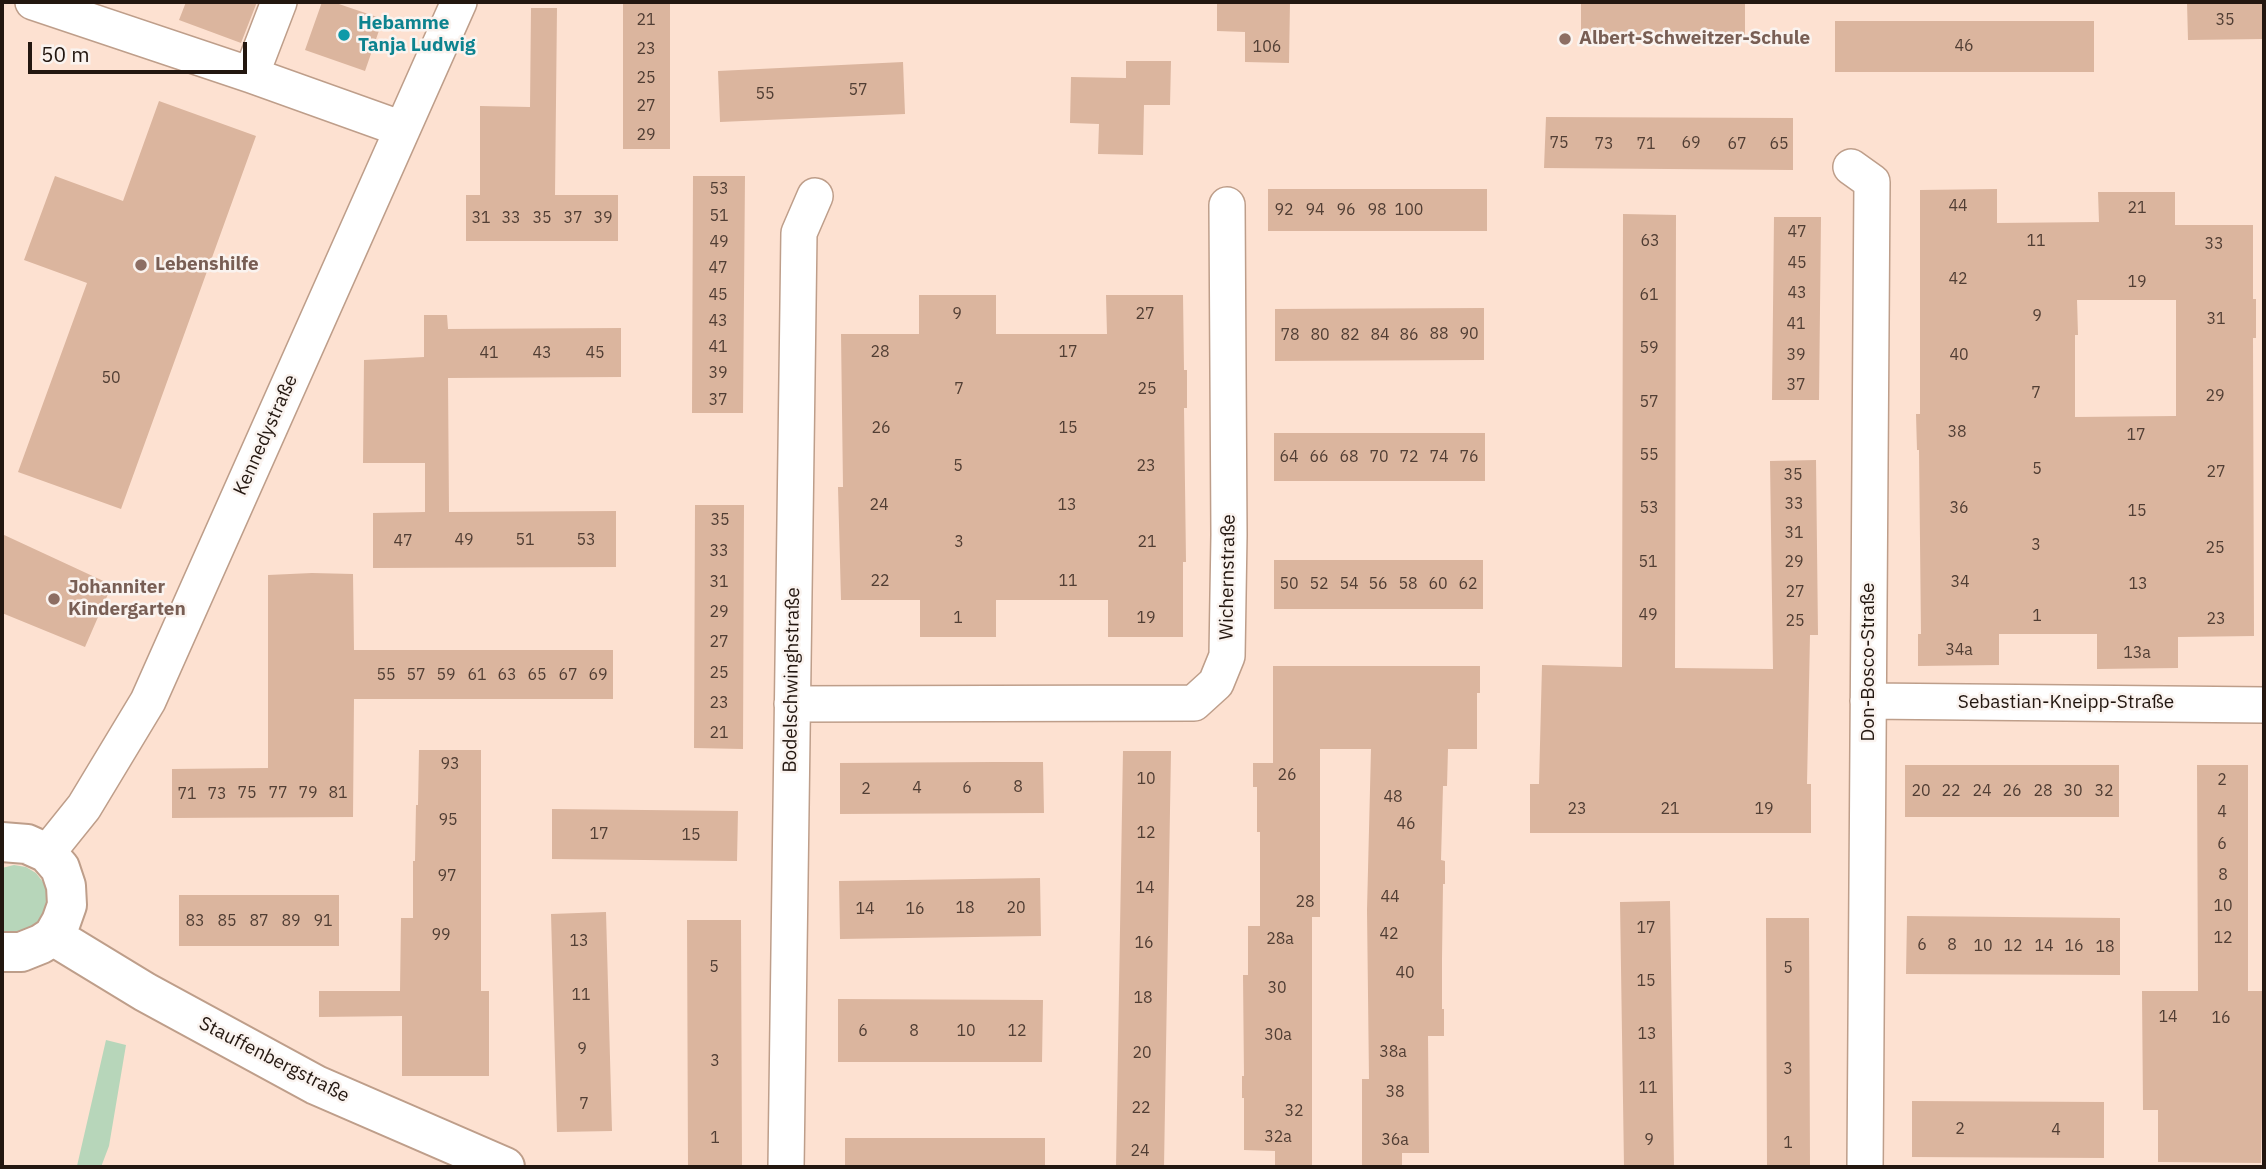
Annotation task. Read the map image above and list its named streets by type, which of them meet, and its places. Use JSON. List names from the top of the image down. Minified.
{"streets":{"street":["Kennedystraße","Wichernstraße","Don-Bosco-Straße","Bodelschwinghstraße","Sebastian-Kneipp-Straße","Stauffenbergstraße"]},"crossings":[["Wichernstraße","Bodelschwinghstraße"],["Don-Bosco-Straße","Sebastian-Kneipp-Straße"]],"places":["Hebamme Tanja Ludwig","Albert-Schweitzer-Schule","Lebenshilfe","Johanniter Kindergarten"],"house_numbers":["21","35","46","106","23","25","57","55","27","29","75","69","73","71","67","65","53","44","21","92","94","96","98","100","51","31","33","35","37","39","47","63","11","49","33","45","47","42","19","43","45","61","9","27","9","31","43","41","88","90","78","80","82","84","86","41","59","28","17","41","43","45","39","40","39","50","37","7","25","7","29","37","57","26","15","38","17","55","64","66","68","70","72","74","76","5","23","5","27","35","33","24","13","53","36","15","35","31","49","51","53","47","3","21","3","25","33","51","29","22","11","31","34","50","52","54","56","58","60","62","13","27","29","49","1","1","19","23","25","27","34a","13a","25","55","57","59","61","63","65","67","69","23","21","93","26","10","2","8","4","6","2","20","22","24","26","28","30","32","75","77","79","81","71","73","48","23","21","19","4","95","46","12","17","15","6","8","97","14","44","28","10","18","20","14","16","83","85","87","89","91","17","42","99","12","28a","13","16","6","8","10","12","14","16","18","5","5","40","15","30","11","18","14","16","6","8","10","12","13","30a","9","38a","20","3","3","11","38","7","22","32","2","4","32a","1","36a","9","1","24"],"scale_bar":"50 m"}
